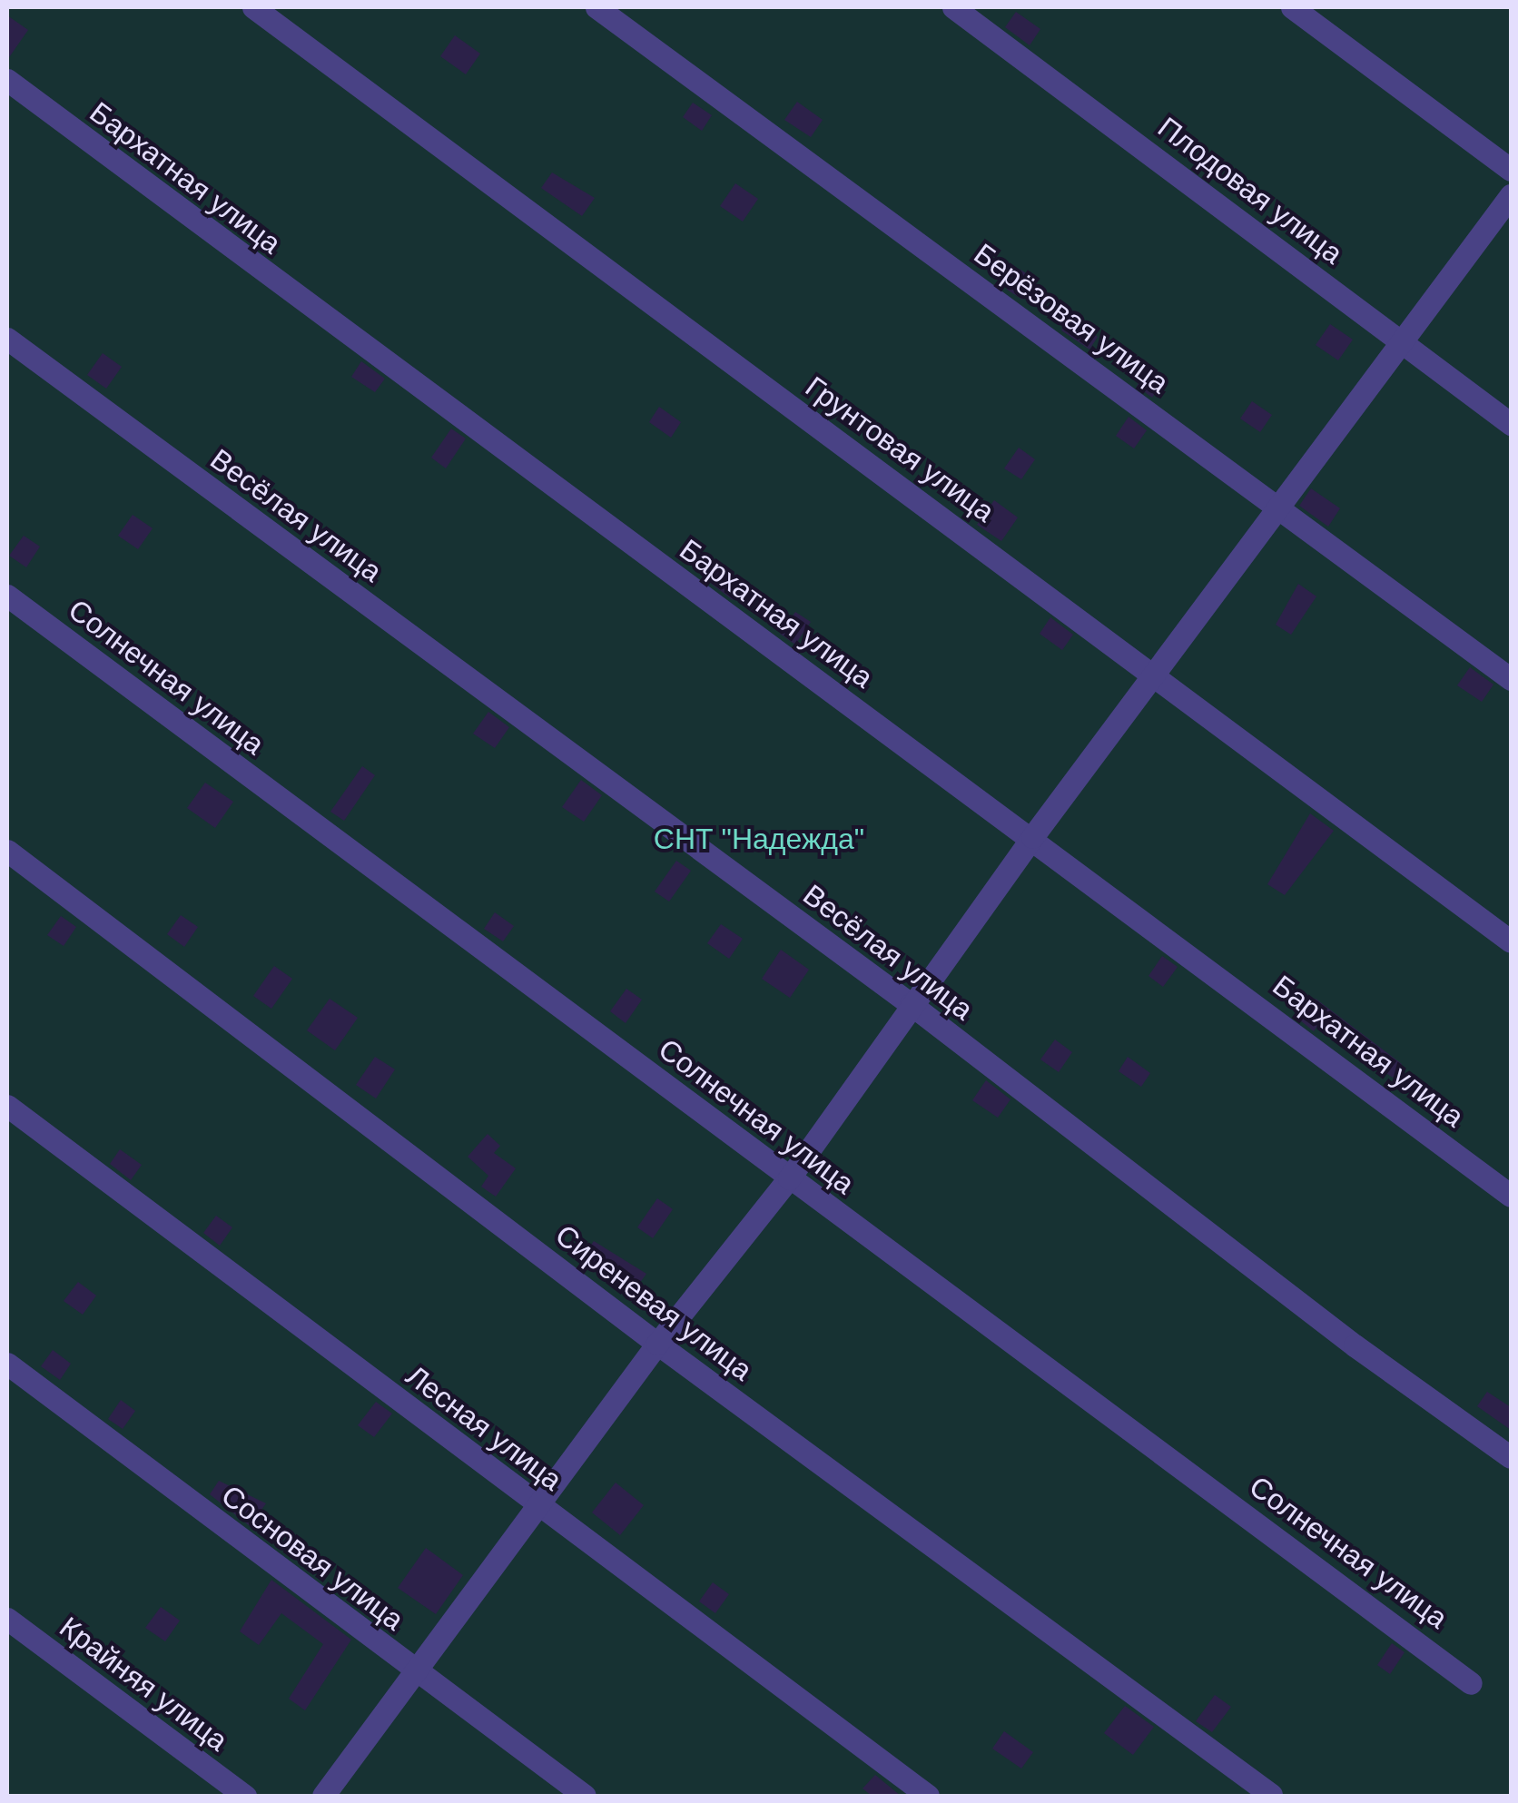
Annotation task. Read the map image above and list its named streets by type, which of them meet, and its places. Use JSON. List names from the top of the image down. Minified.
{"streets":{"street":["Бархатная улица","Плодовая улица","Берёзовая улица","Грунтовая улица","Весёлая улица","Солнечная улица","Сиреневая улица","Лесная улица","Сосновая улица","Крайняя улица"]},"parks":["СНТ \"Надежда\""]}
